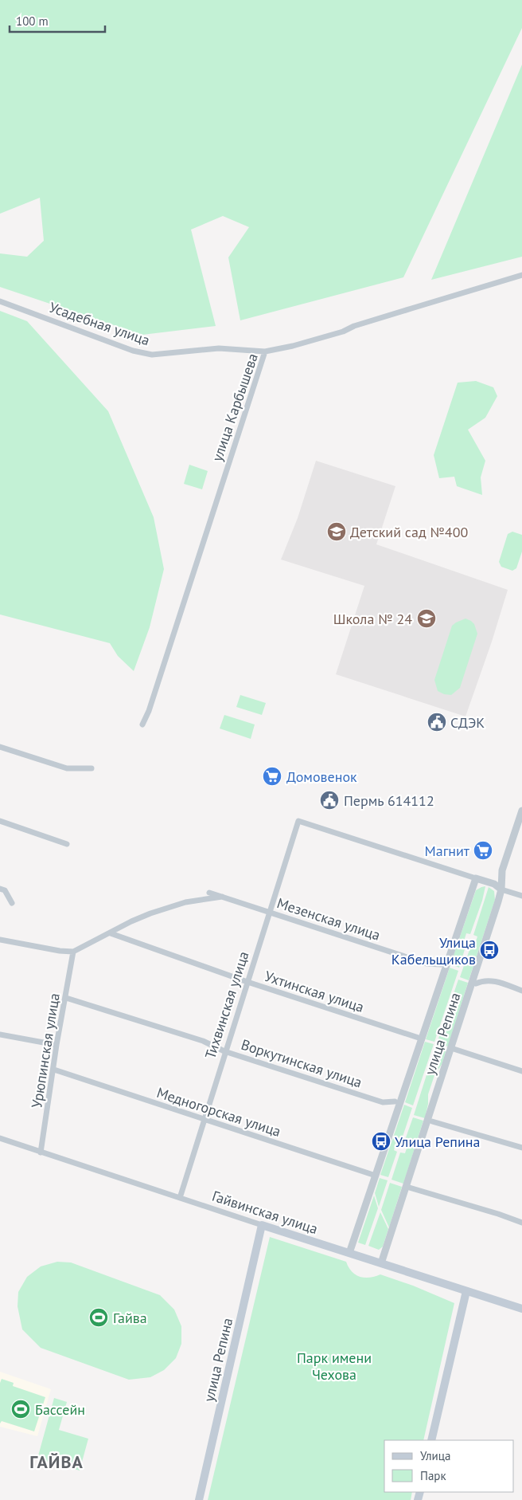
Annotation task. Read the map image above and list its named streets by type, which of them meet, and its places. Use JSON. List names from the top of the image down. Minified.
{"streets":{"main road":["улица Репина","Гайвинская улица"],"street":["Усадебная улица","улица Карбышева","Мезенская улица","Ухтинская улица","Тихвинская улица","Урюпинская улица","Воркутинская улица","Медногорская улица"]},"crossings":[["Усадебная улица","улица Карбышева"],["Мезенская улица","Тихвинская улица"],["Ухтинская улица","Тихвинская улица"],["Ухтинская улица","улица Репина"],["Тихвинская улица","улица Репина"],["Тихвинская улица","Воркутинская улица"],["Тихвинская улица","Медногорская улица"],["Тихвинская улица","Гайвинская улица"],["улица Репина","Медногорская улица"],["улица Репина","Гайвинская улица"],["Урюпинская улица","Воркутинская улица"],["Урюпинская улица","Медногорская улица"],["Урюпинская улица","Гайвинская улица"]],"districts":["ГАЙВА"],"parks":["Парк имени Чехова"],"places":{"school or university":["Детский сад №400","Школа № 24"],"public building":["СДЭК","Пермь 614112"],"supermarket":["Домовенок","Магнит"],"bus stop":["Улица Кабельщиков","Улица Репина"],"sports":["Гайва","Бассейн"]},"legend":["Улица","Парк"],"scale_bar":"100 m"}
